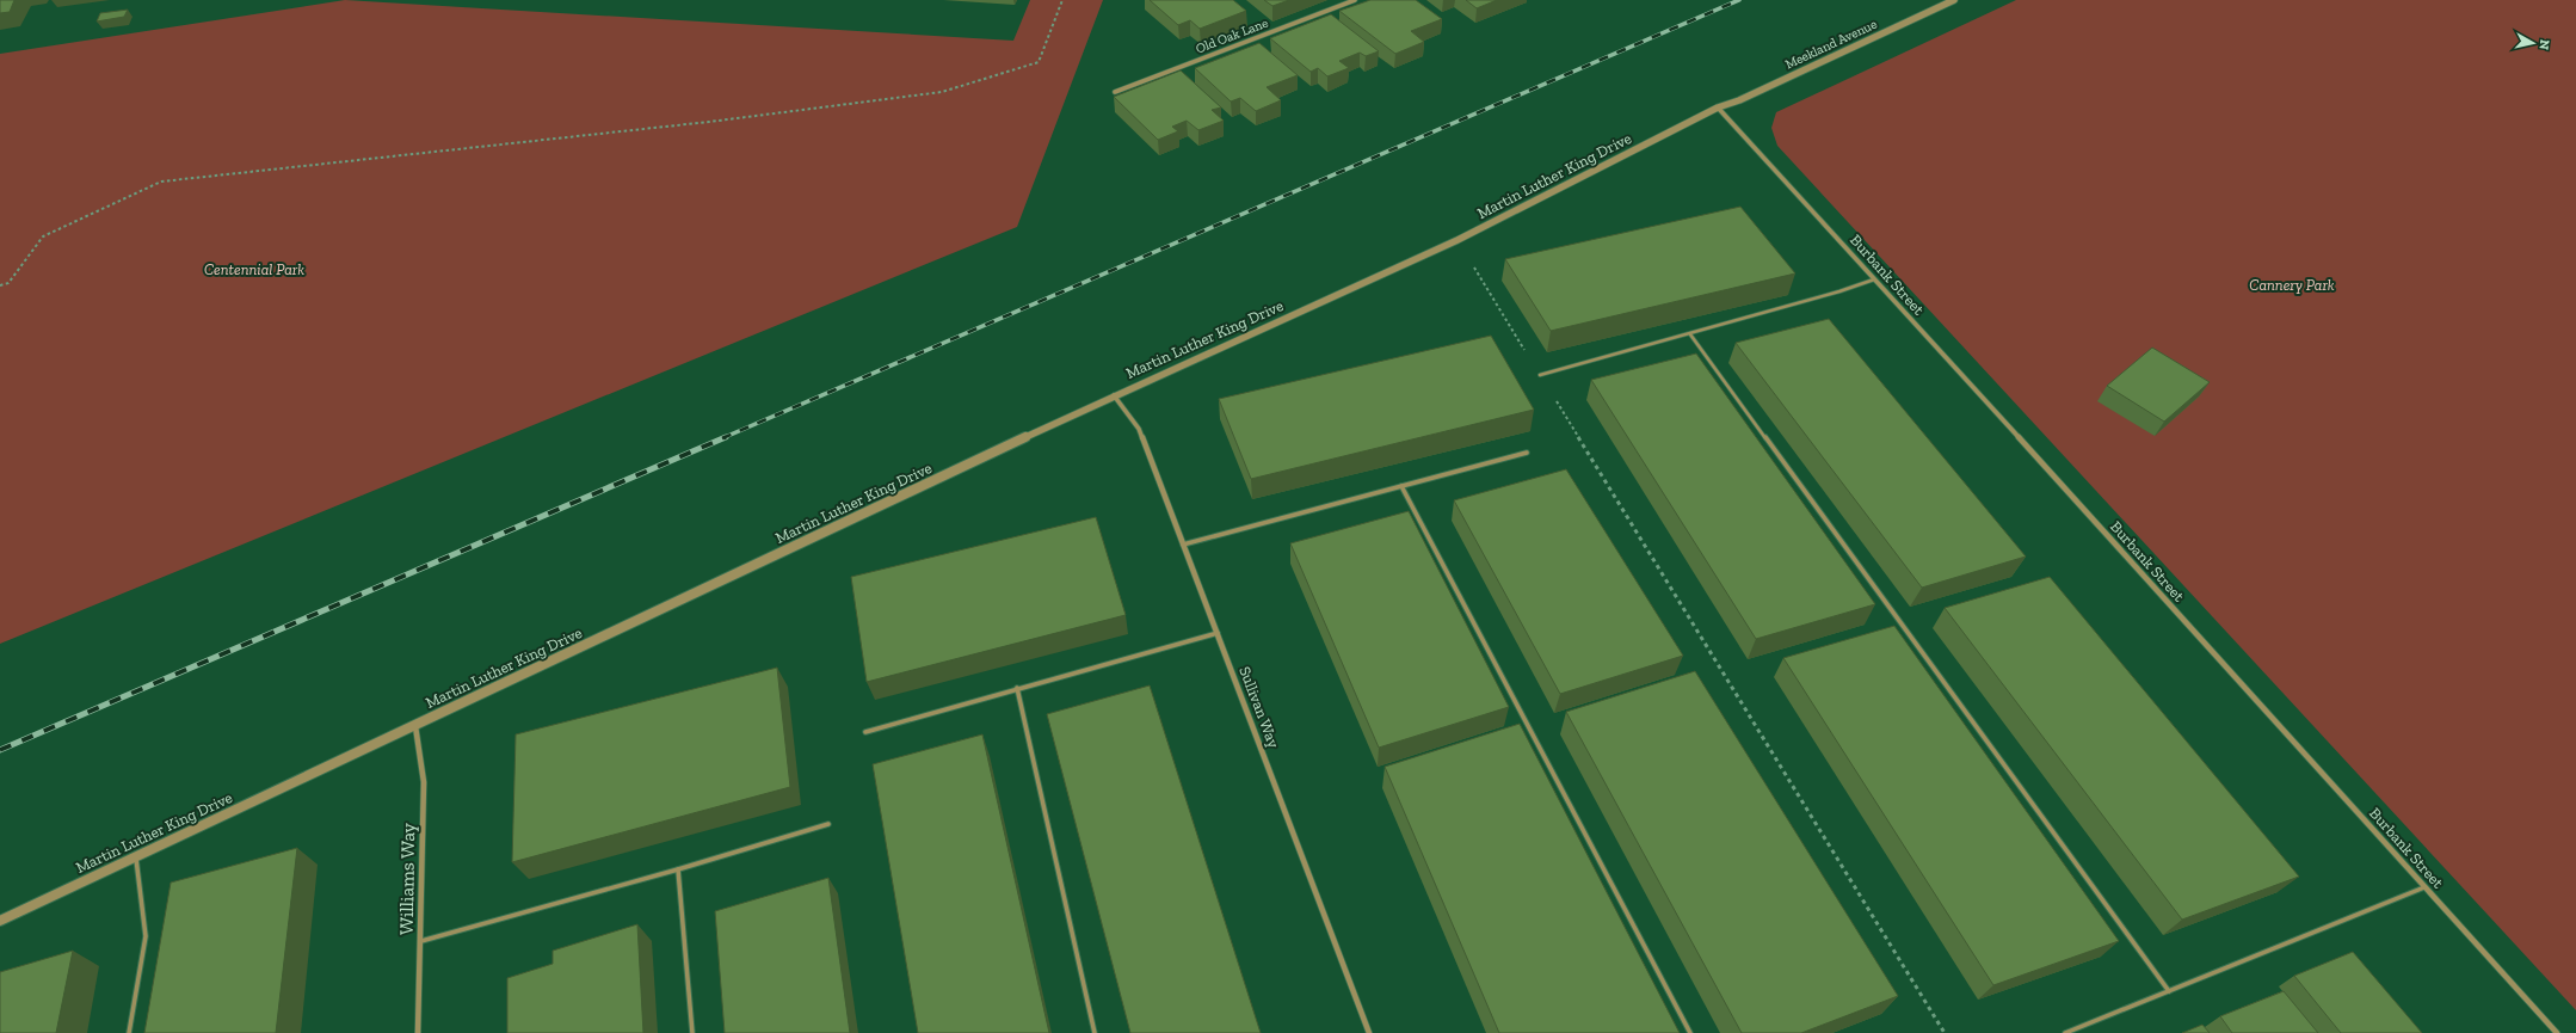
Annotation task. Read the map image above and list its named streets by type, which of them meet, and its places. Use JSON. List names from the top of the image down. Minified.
{"streets":{"street":["Old Oak Lane","Meekland Avenue","Martin Luther King Drive","Burbank Street","Sullivan Way","Williams Way"]},"crossings":[["Meekland Avenue","Martin Luther King Drive"],["Meekland Avenue","Burbank Street"],["Martin Luther King Drive","Burbank Street"],["Martin Luther King Drive","Sullivan Way"],["Martin Luther King Drive","Williams Way"]],"parks":["Centennial Park","Cannery Park"],"north":"right"}
